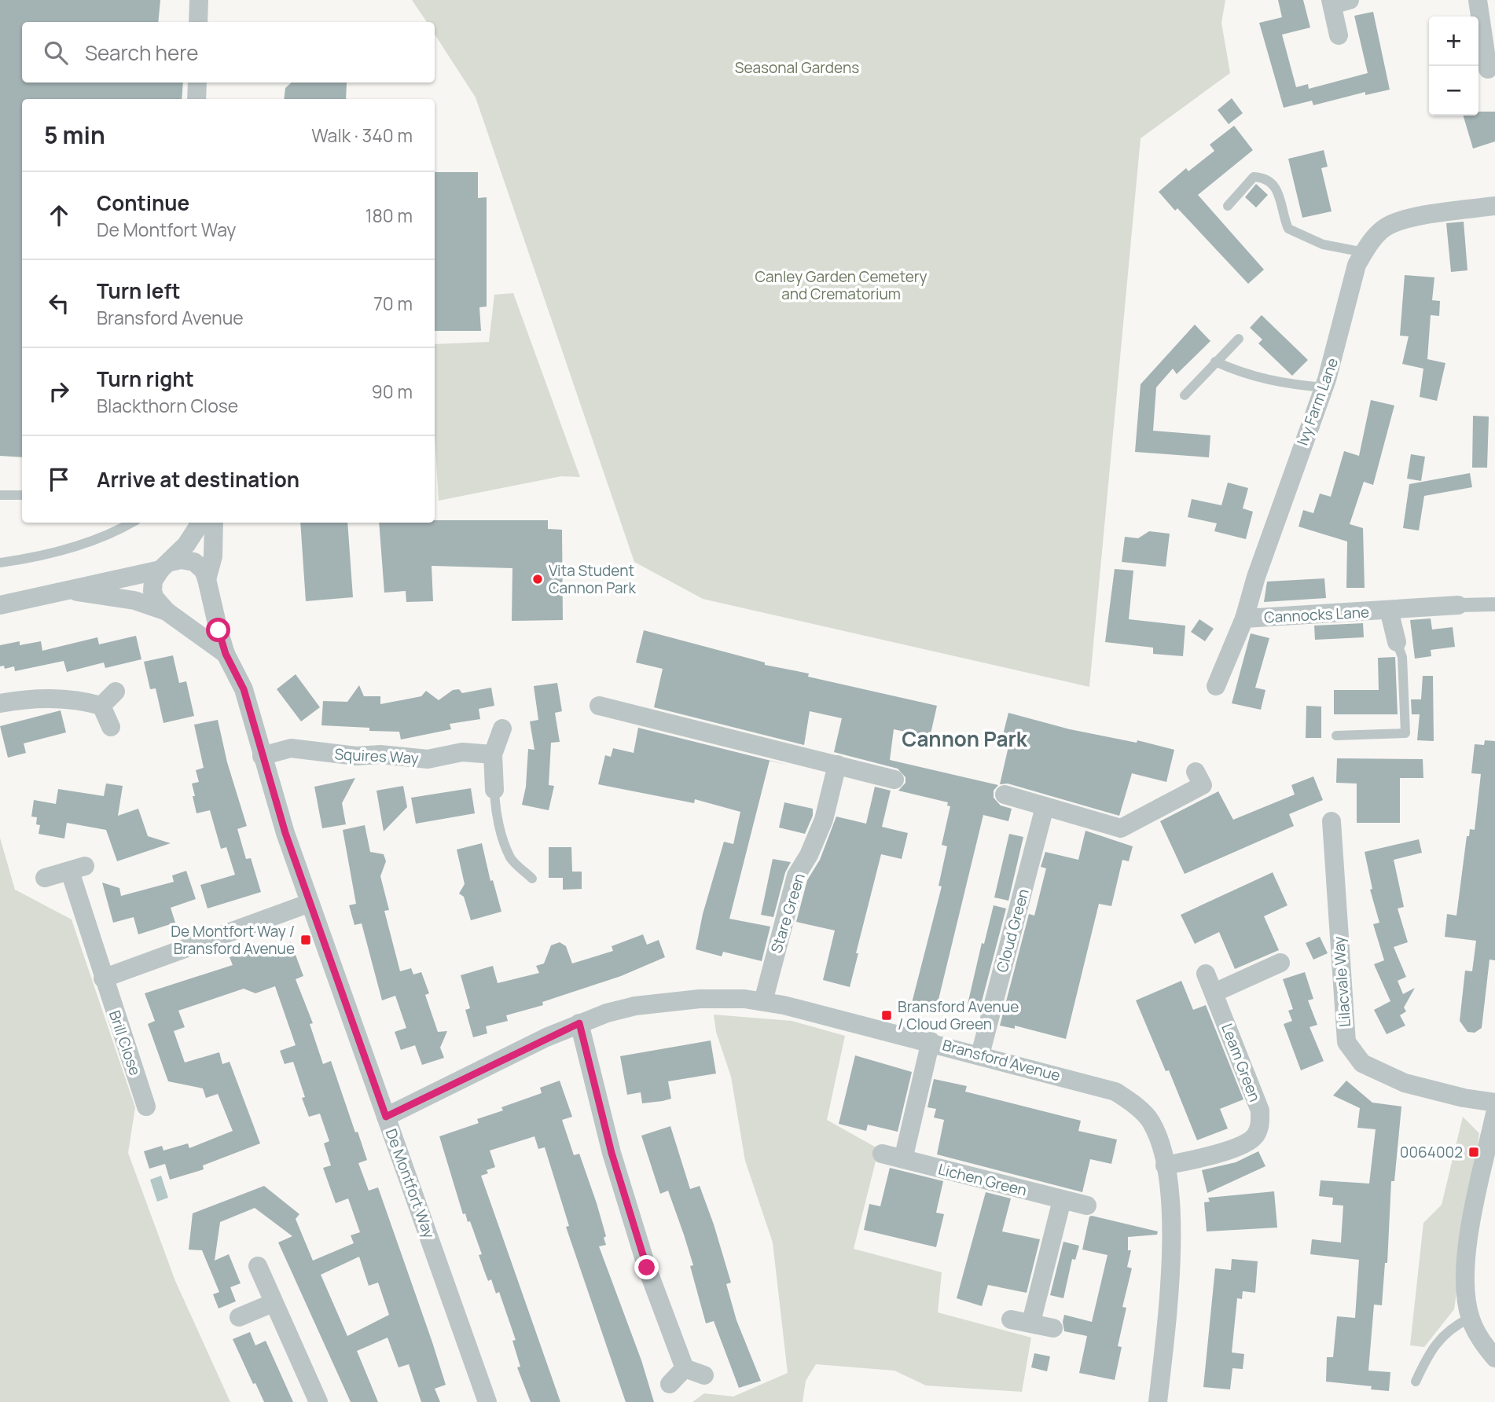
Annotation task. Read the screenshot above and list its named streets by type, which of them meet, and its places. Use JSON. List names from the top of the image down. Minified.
{"streets":{"street":["Ivy Farm Lane","Cannocks Lane","Squires Way","Stare Green","Cloud Green","Lilacvale Way","Brill Close","Bransford Avenue","Leam Green","Lichen Green","De Montfort Way"]},"crossings":[["Ivy Farm Lane","Cannocks Lane"],["Squires Way","De Montfort Way"],["Stare Green","Bransford Avenue"],["Cloud Green","Bransford Avenue"],["Bransford Avenue","Leam Green"],["Bransford Avenue","De Montfort Way"]],"districts":["Cannon Park"],"parks":["Seasonal Gardens","Canley Garden Cemetery and Crematorium"],"places":{"other":["Vita Student Cannon Park"],"transit":["De Montfort Way / Bransford Avenue","Bransford Avenue / Cloud Green","0064002"]},"page":{"map_buttons":["+","−"],"search":"Search here","heading":["5 min","Walk · 340 m"],"list":[["Continue","De Montfort Way","180 m"],["Turn left","Bransford Avenue","70 m"],["Turn right","Blackthorn Close","90 m"],"Arrive at destination"]}}
